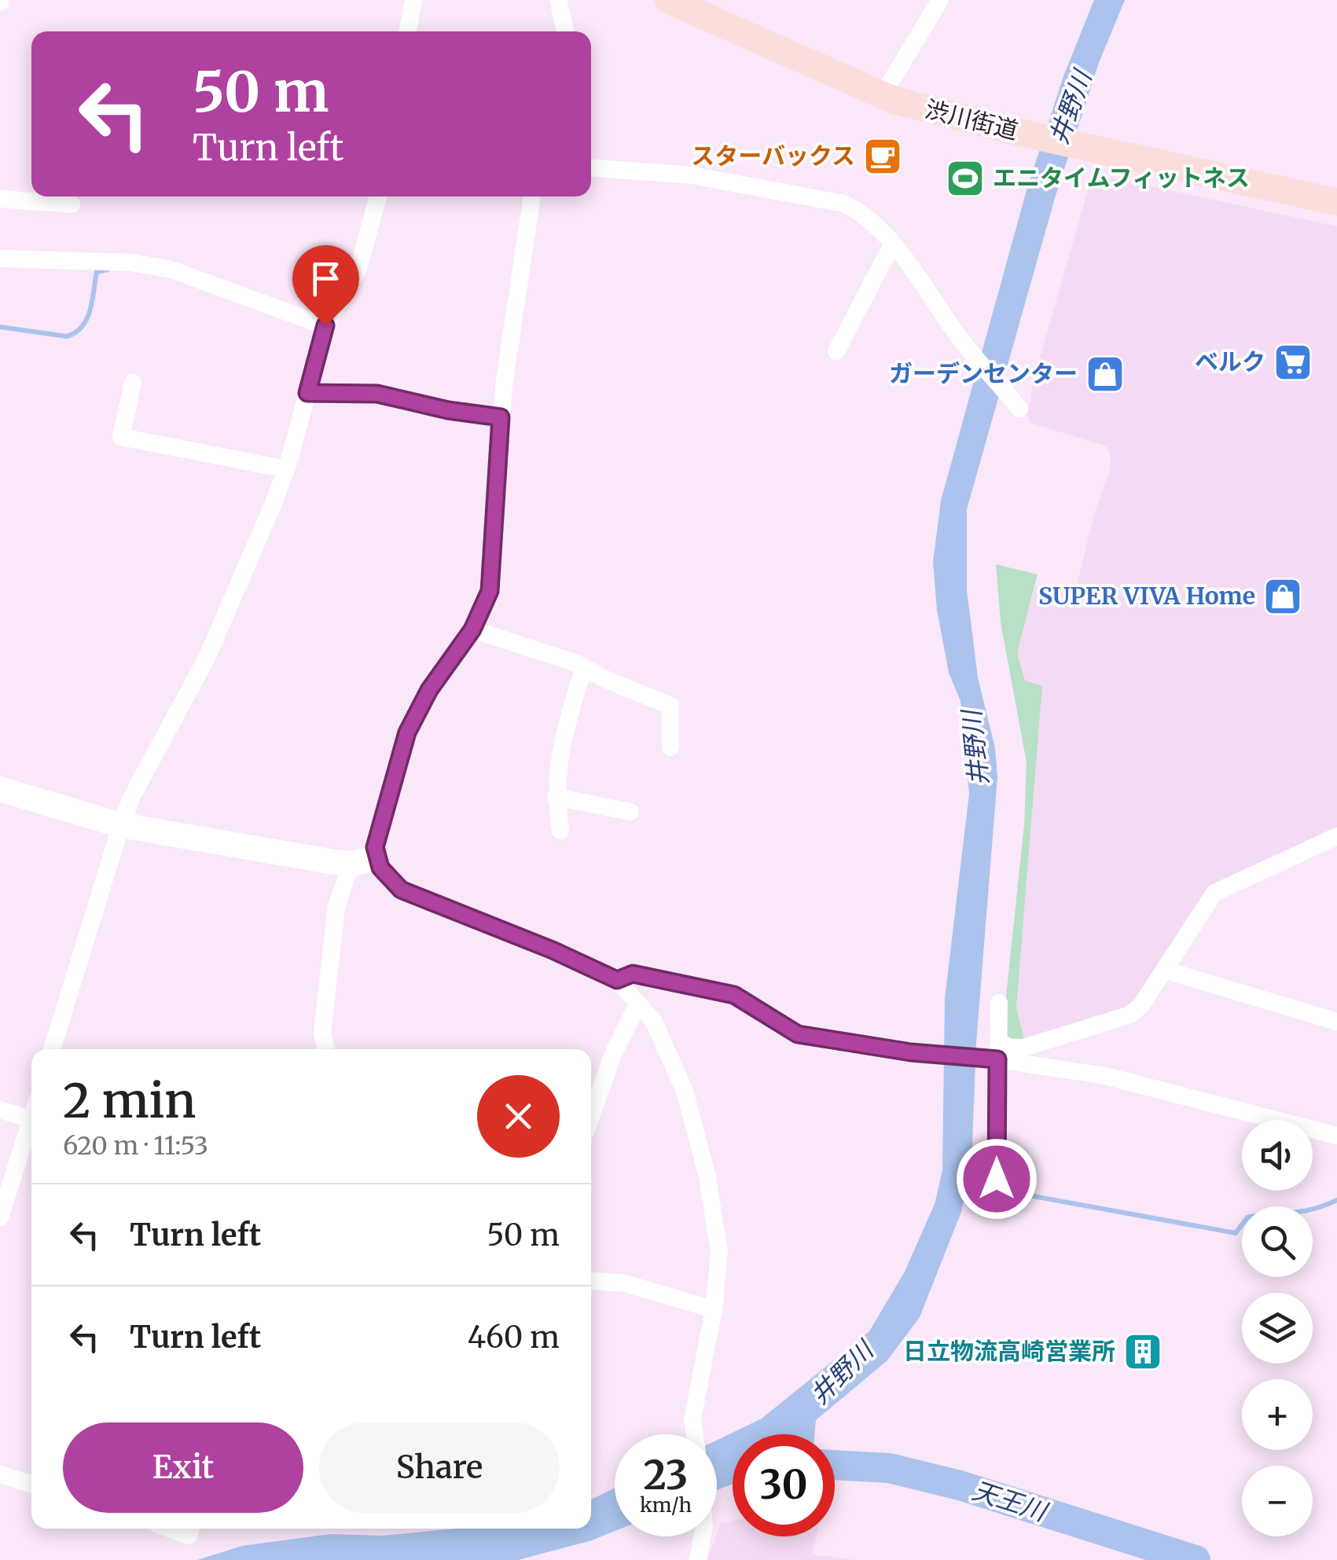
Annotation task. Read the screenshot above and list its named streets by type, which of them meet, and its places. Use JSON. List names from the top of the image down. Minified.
{"streets":{"main road":["渋川街道"]},"water":["井野川","天王川"],"places":{"cafe":["スターバックス"],"sports":["エニタイムフィットネス"],"supermarket":["ベルク"],"shop":["ガーデンセンター","SUPER VIVA Home"],"building":["日立物流高崎営業所"]},"page":{"turn":["50 m","Turn left"],"heading":["2 min","620 m · 11:53"],"map_buttons":["+","−"],"list":[{"name":"Turn left","value":"50 m"},{"name":"Turn left","value":"460 m"}],"buttons":["Exit","Share"],"speed":"23 km/h","limit":"30"}}
